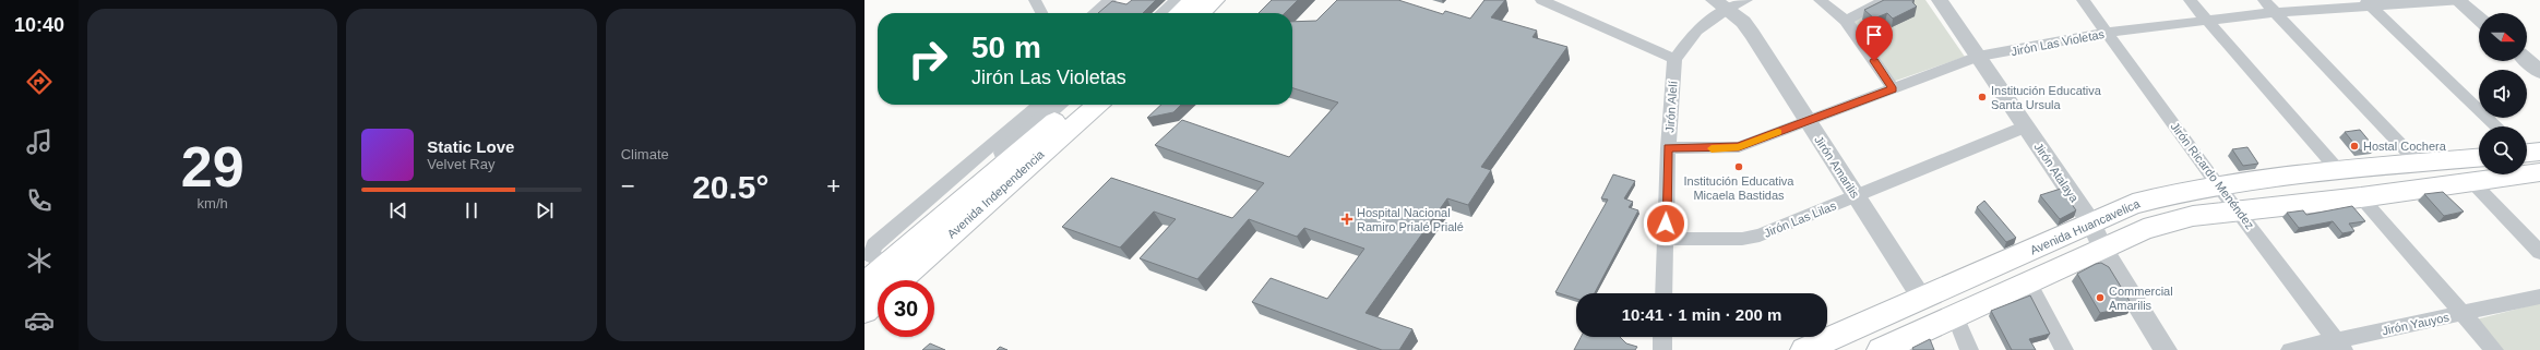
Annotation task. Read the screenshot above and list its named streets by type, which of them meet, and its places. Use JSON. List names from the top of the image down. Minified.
{"streets":{"main road":["Avenida Independencia","Avenida Huancavelica"],"street":["Jirón Las Violetas","Jirón Alelí","Jirón Amarilis","Jirón Atalaya","Jirón Ricardo Menéndez","Jirón Las Lilas","Jirón Yauyos"]},"crossings":[["Jirón Las Violetas","Jirón Alelí"],["Jirón Las Violetas","Jirón Amarilis"],["Jirón Las Violetas","Jirón Atalaya"],["Jirón Las Violetas","Jirón Ricardo Menéndez"],["Jirón Alelí","Jirón Las Lilas"],["Jirón Amarilis","Jirón Las Lilas"],["Jirón Amarilis","Avenida Huancavelica"],["Jirón Atalaya","Jirón Las Lilas"],["Jirón Atalaya","Avenida Huancavelica"],["Jirón Ricardo Menéndez","Avenida Huancavelica"],["Jirón Ricardo Menéndez","Jirón Yauyos"]],"places":{"other":["Institución Educativa Santa Ursula","Hostal Cochera","Institución Educativa Micaela Bastidas","Commercial Amarilis"],"health":["Hospital Nacional Ramiro Prialé Prialé"]},"north":"right","page":{"tabs":"10:40","tile":[["29","km/h"],"Climate"],"turn":["50 m","Jirón Las Violetas"],"song":["Static Love","Velvet Ray"],"heat":["−","20.5°","+"],"limit":"30","trip":"10:41 · 1 min · 200 m"}}
